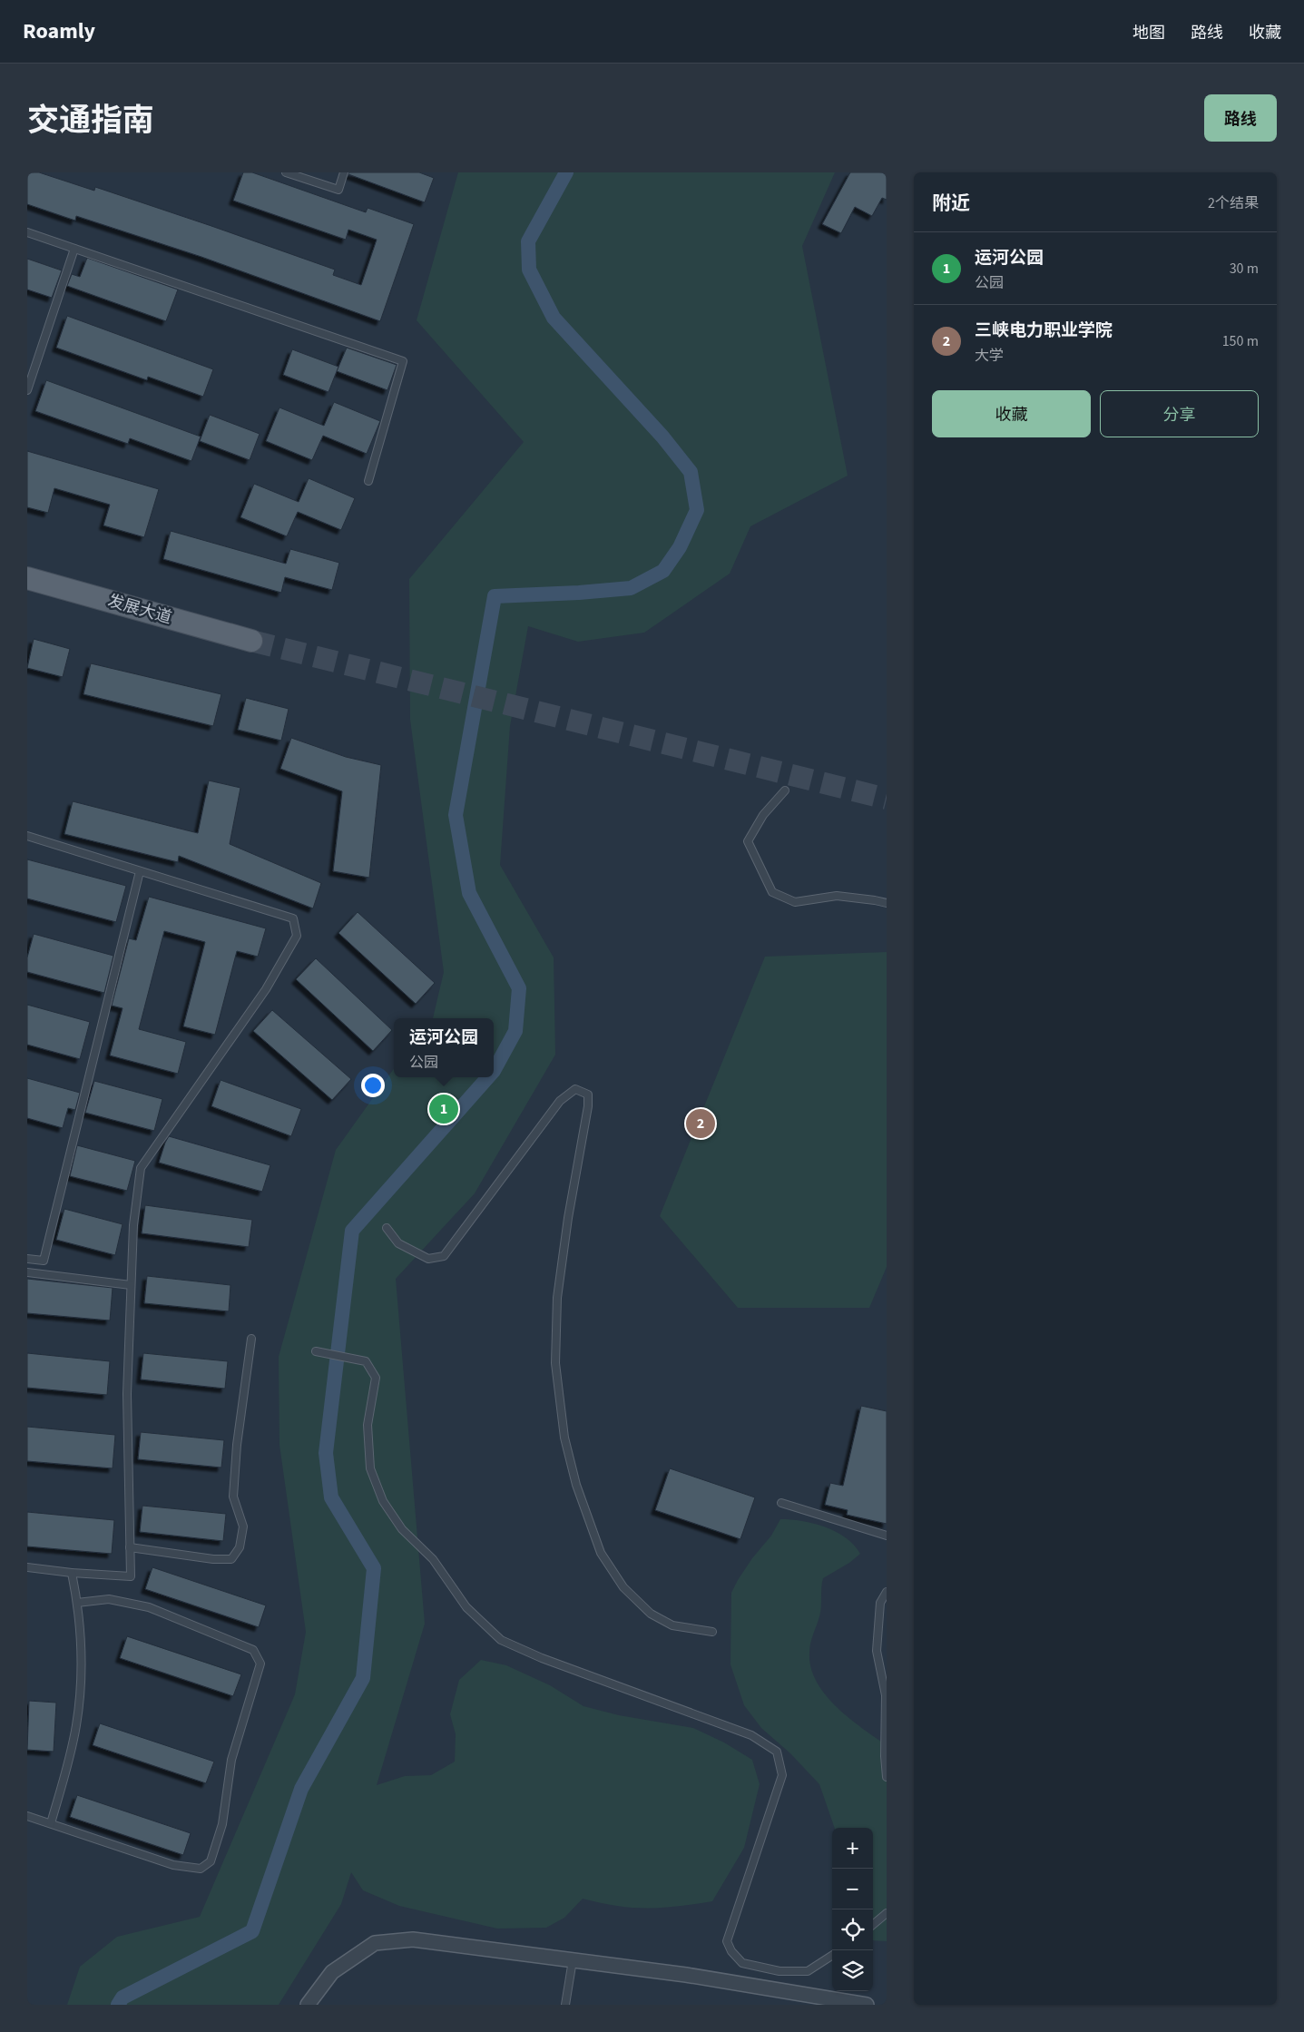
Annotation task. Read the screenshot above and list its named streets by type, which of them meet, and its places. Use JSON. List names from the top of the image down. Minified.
{"streets":{"main road":["发展大道"]},"page":{"header":"Roamly","nav":["地图","路线","收藏"],"title":"交通指南","buttons":["路线",["收藏","分享"]],"heading":["附近","2个结果"],"list":[{"mark":"1","name":"运河公园","note":"公园","value":"30 m"},{"mark":"2","name":"三峡电力职业学院","note":"大学","value":"150 m"}],"popup":["运河公园","公园"],"pins":["1","2"],"map_buttons":["+","−"]}}
